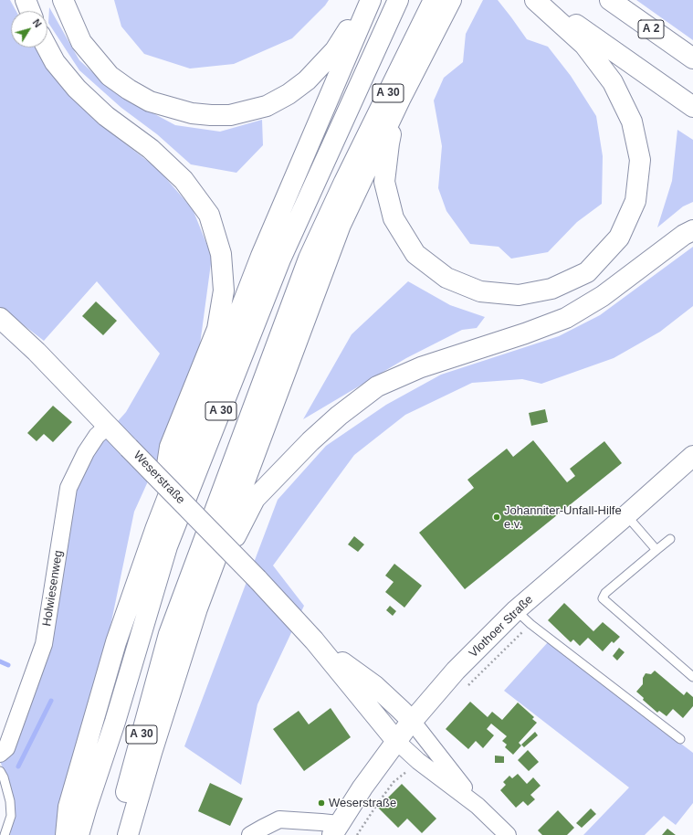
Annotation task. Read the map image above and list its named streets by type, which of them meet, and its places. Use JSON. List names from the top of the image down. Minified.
{"streets":{"main road":["A 2","A 30","Weserstraße","Vlothoer Straße"],"street":["Holwiesenweg"]},"crossings":[["Weserstraße","Holwiesenweg"],["Weserstraße","Vlothoer Straße"]],"places":["Johanniter-Unfall-Hilfe e.v.","Weserstraße"],"north":"top right"}
